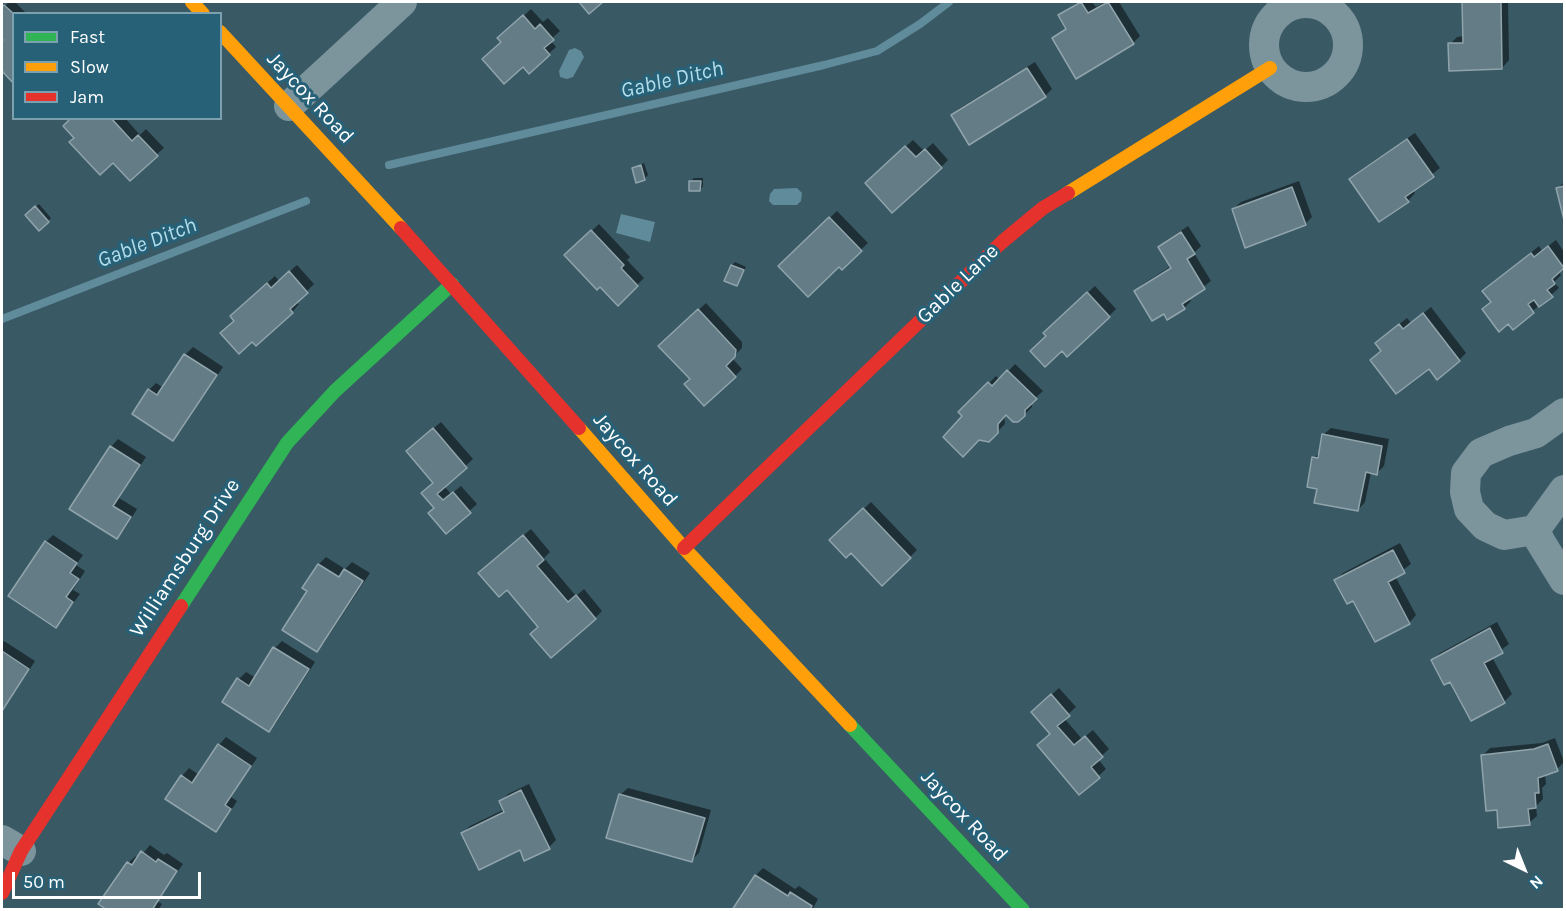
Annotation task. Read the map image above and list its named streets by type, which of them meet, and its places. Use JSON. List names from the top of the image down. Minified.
{"streets":{"street":["Jaycox Road","Gable Lane","Williamsburg Drive"]},"crossings":[["Jaycox Road","Gable Lane"],["Jaycox Road","Williamsburg Drive"]],"water":["Gable Ditch"],"legend":["Fast","Slow","Jam"],"scale_bar":"50 m","north":"bottom right"}
